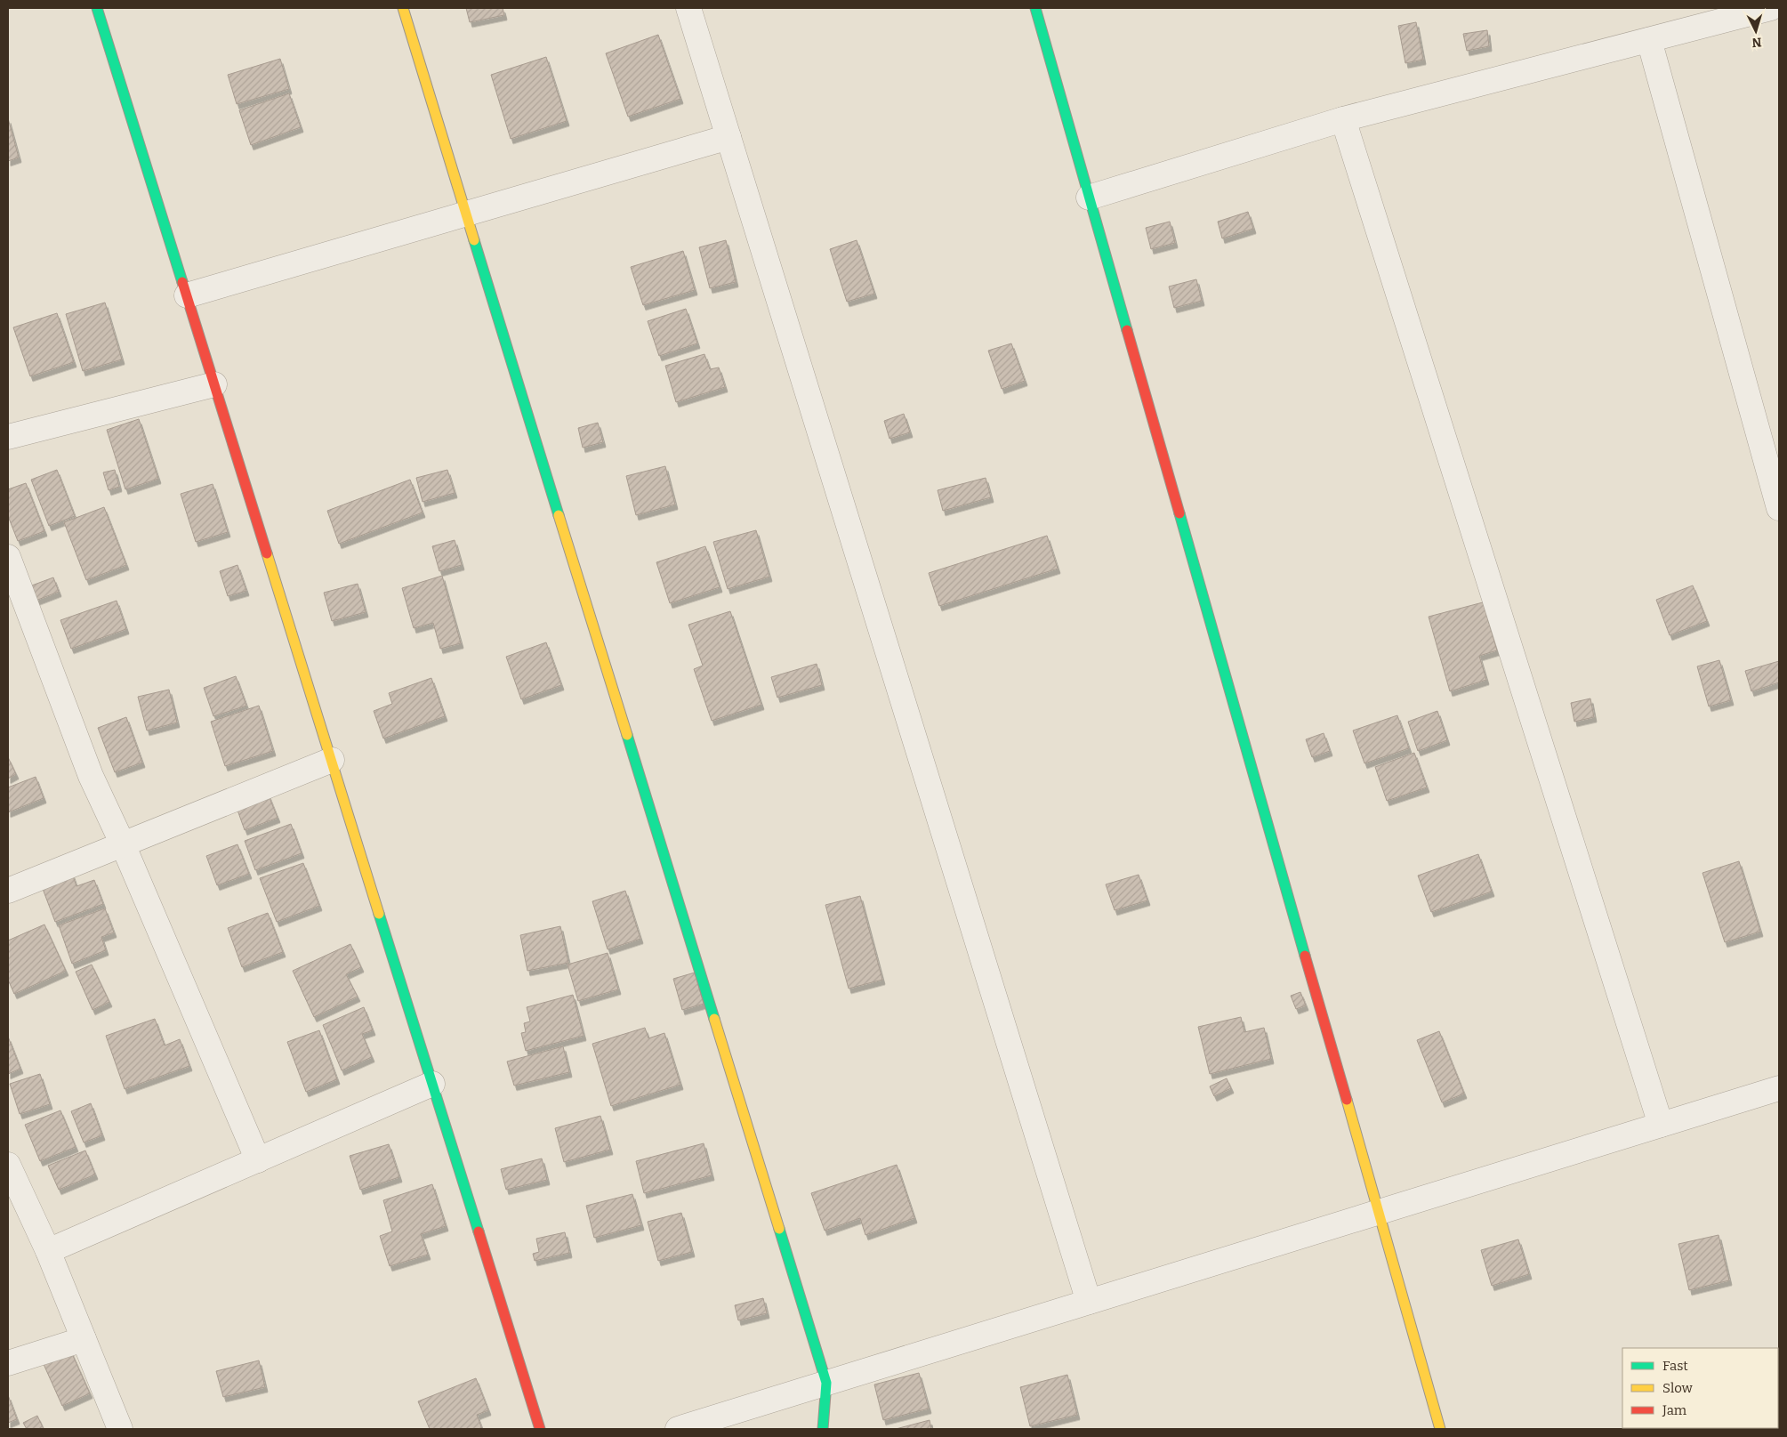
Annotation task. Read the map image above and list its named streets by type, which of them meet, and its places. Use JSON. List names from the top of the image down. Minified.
{"legend":["Fast","Slow","Jam"],"north":"bottom"}
